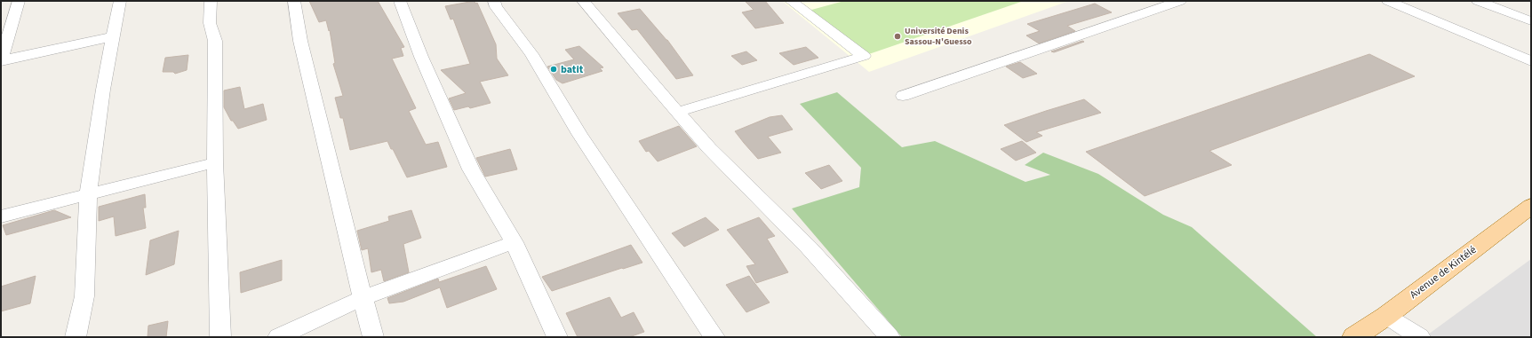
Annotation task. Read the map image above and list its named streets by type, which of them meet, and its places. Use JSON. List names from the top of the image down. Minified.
{"streets":{"main road":["Avenue de Kintélé"]},"places":["Université Denis Sassou-N'Guesso","batit"]}
